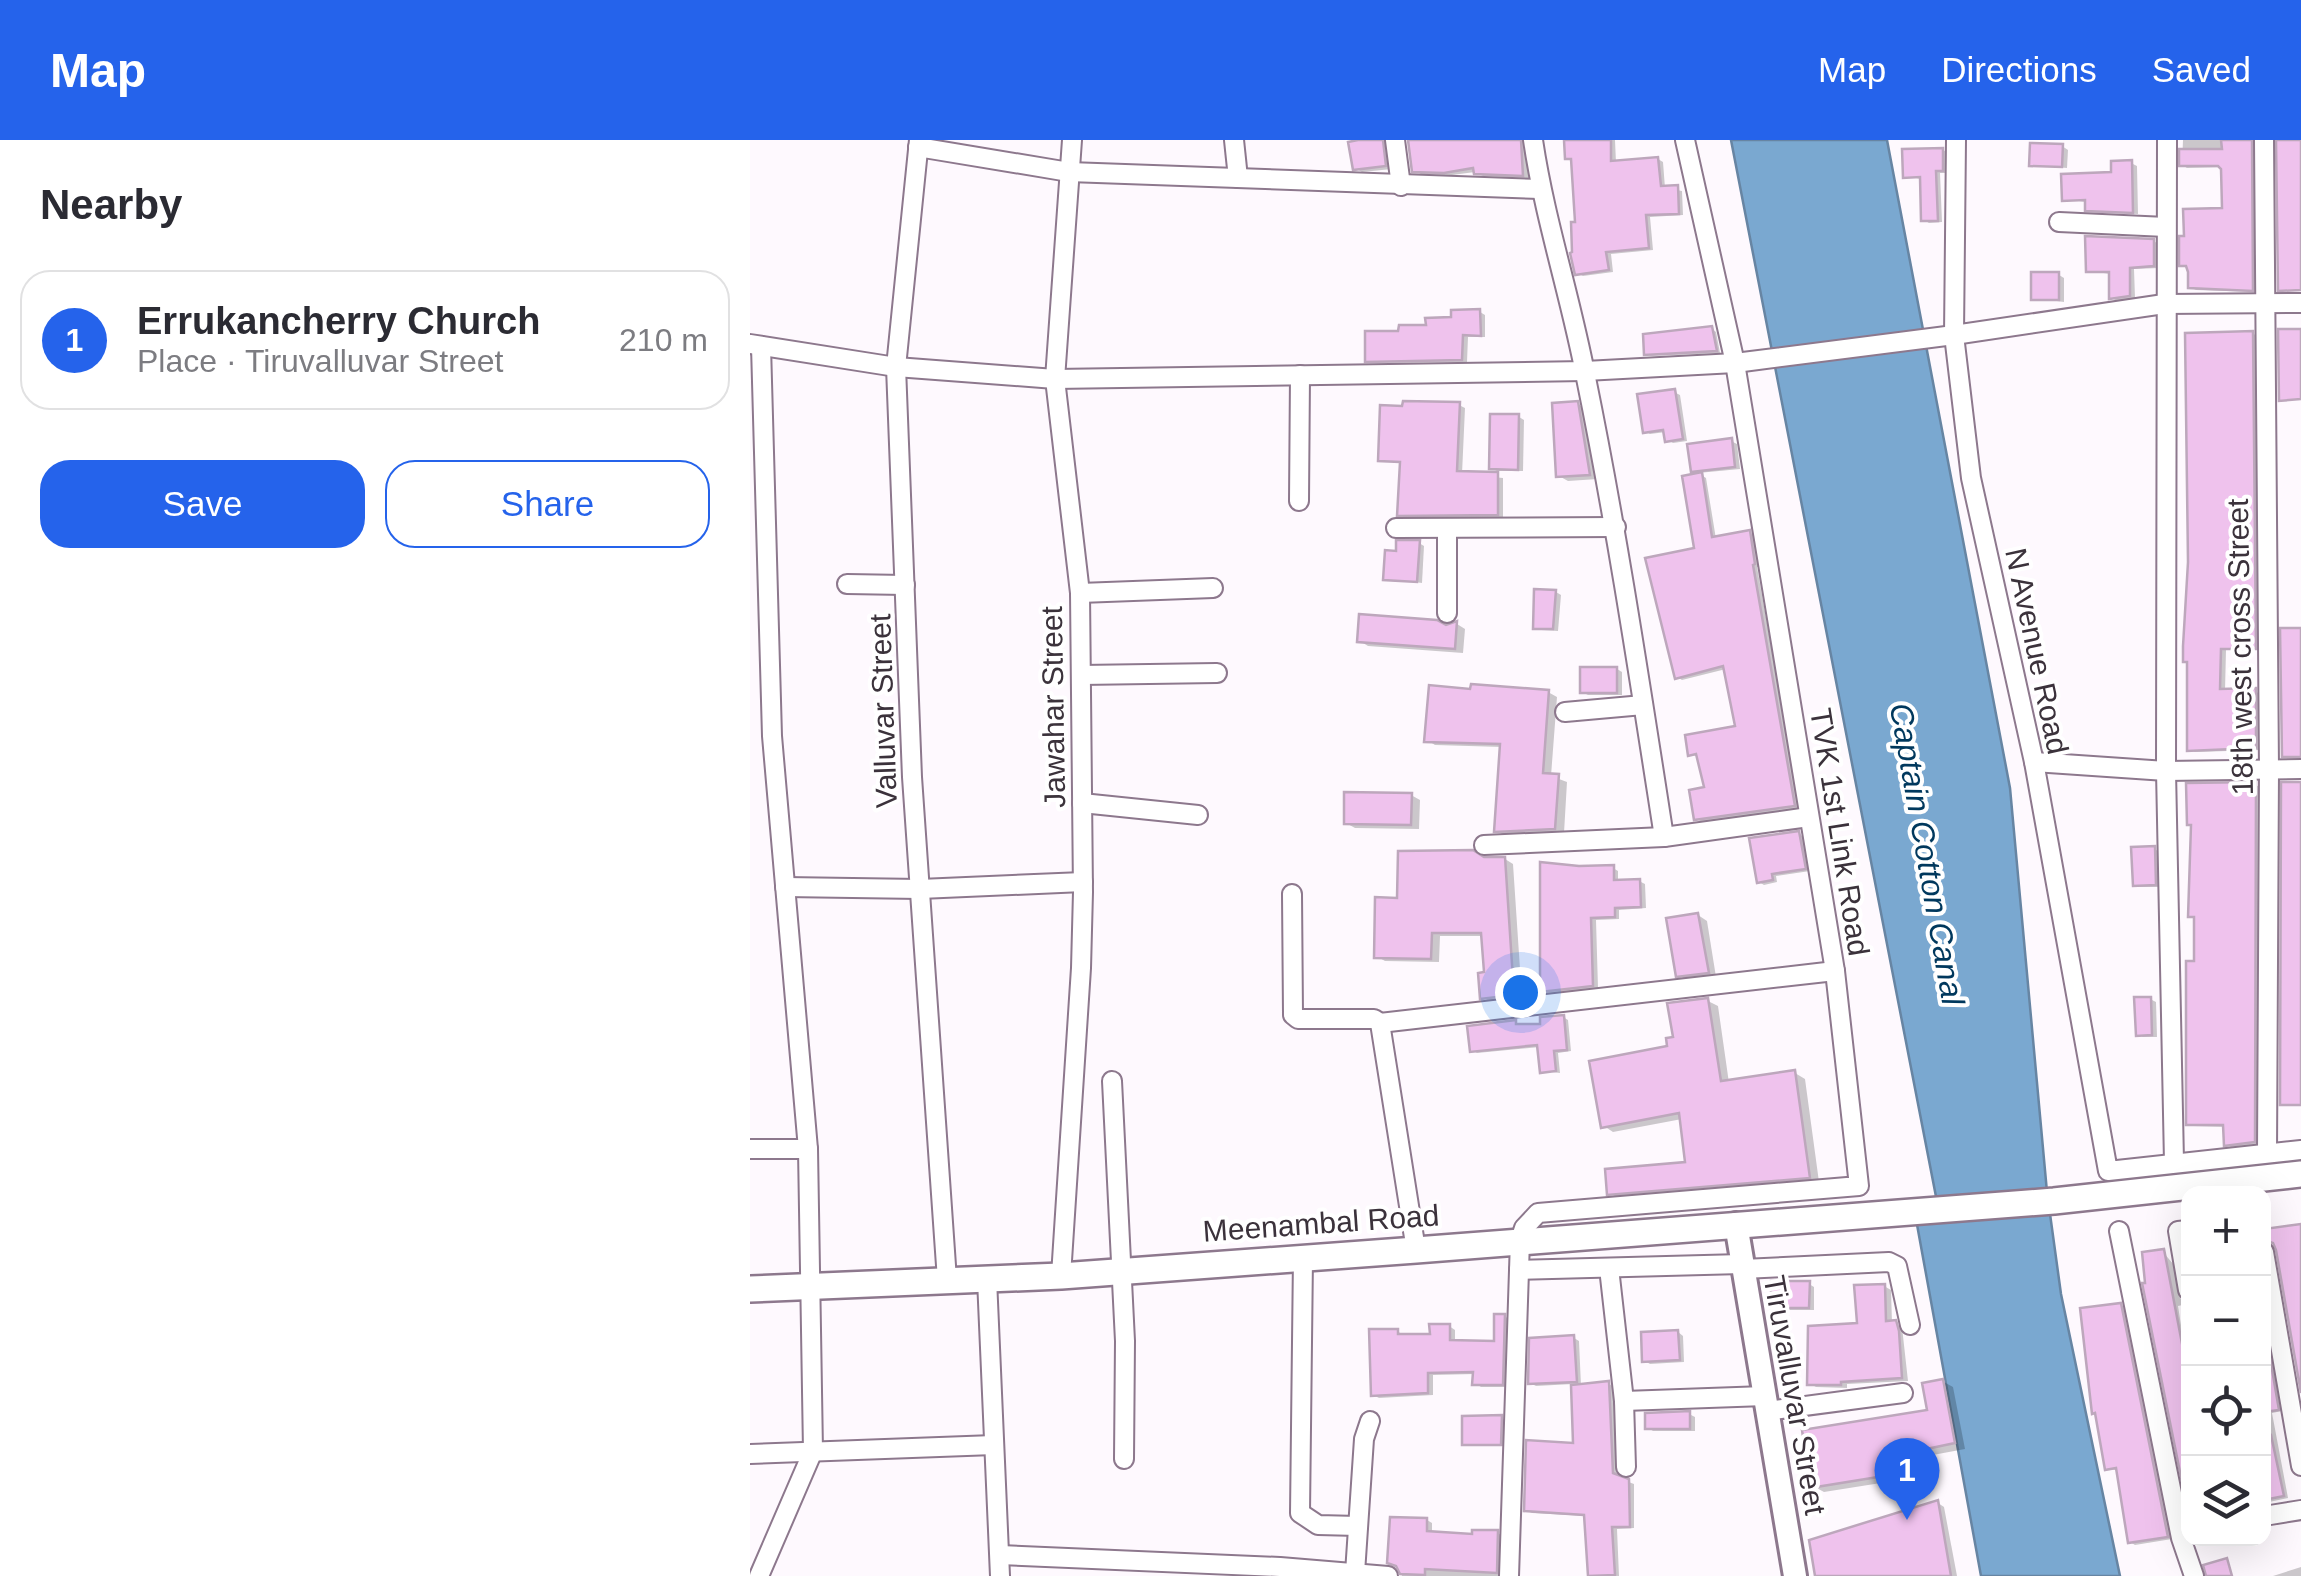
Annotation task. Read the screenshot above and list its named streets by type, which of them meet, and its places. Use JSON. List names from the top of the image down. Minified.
{"streets":{"main road":["Meenambal Road"],"street":["18th west cross Street","N Avenue Road","Jawahar Street","Valluvar Street","TVK 1st Link Road","Tiruvalluvar Street"]},"crossings":[["Jawahar Street","Meenambal Road"],["Valluvar Street","Meenambal Road"],["TVK 1st Link Road","Meenambal Road"],["Meenambal Road","Tiruvalluvar Street"]],"water":["Captain Cotton Canal"],"page":{"header":"Map","nav":["Map","Directions","Saved"],"heading":"Nearby","list":[{"mark":"1","name":"Errukancherry Church","note":"Place · Tiruvalluvar Street","value":"210 m"}],"buttons":["Save","Share"],"map_buttons":["+","−"],"pins":"1"}}
